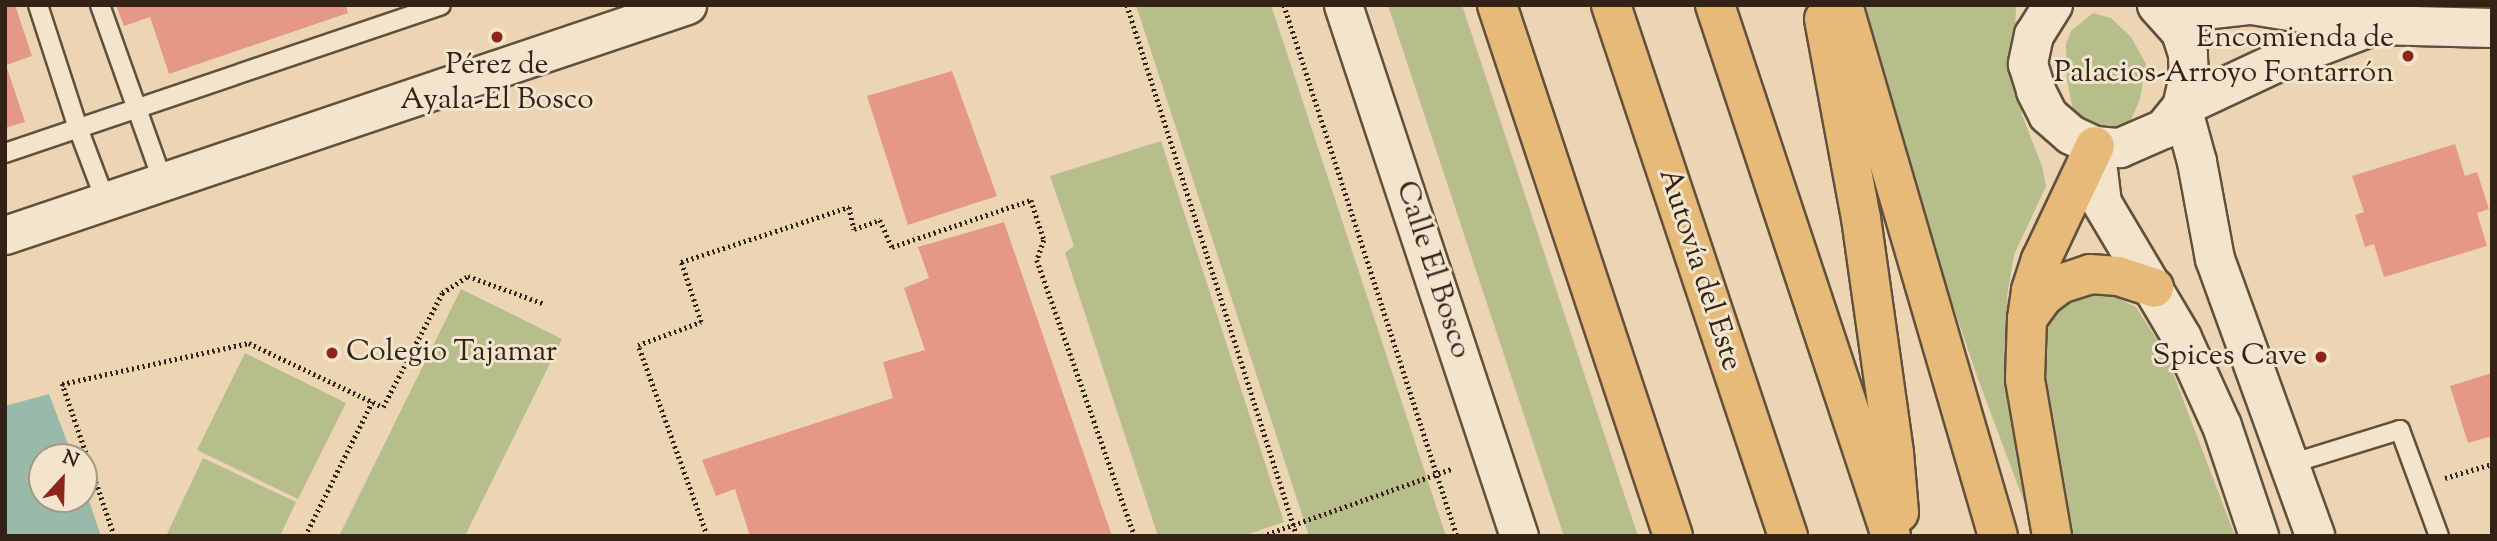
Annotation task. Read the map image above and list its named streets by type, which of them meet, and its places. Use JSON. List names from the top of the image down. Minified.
{"streets":{"highway":["Autovía del Este"],"street":["Calle El Bosco"]},"places":["Pérez de Ayala-El Bosco","Encomienda de Palacios-Arroyo Fontarrón","Colegio Tajamar","Spices Cave"],"north":"top"}
